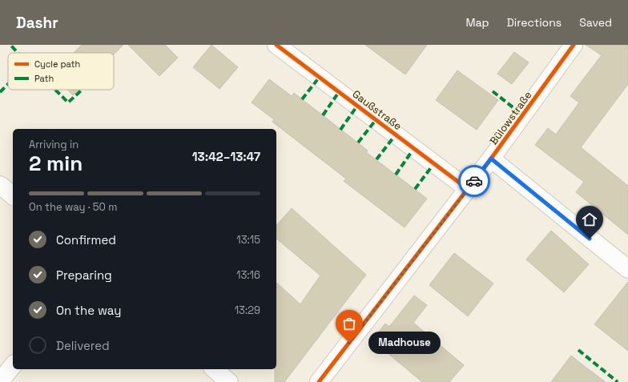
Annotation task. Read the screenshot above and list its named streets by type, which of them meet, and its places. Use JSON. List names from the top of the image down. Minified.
{"streets":{"street":["Gaußstraße","Bülowstraße"]},"crossings":[["Gaußstraße","Bülowstraße"]],"places":["Madhouse"],"legend":["Cycle path","Path"],"page":{"header":"Dashr","nav":["Map","Directions","Saved"],"heading":["2 min","Arriving in","13:42–13:47"],"bar":"On the way · 50 m","list":[["Confirmed","13:15"],["Preparing","13:16"],["On the way","13:29"],"Delivered"],"bubble":"Madhouse"}}
